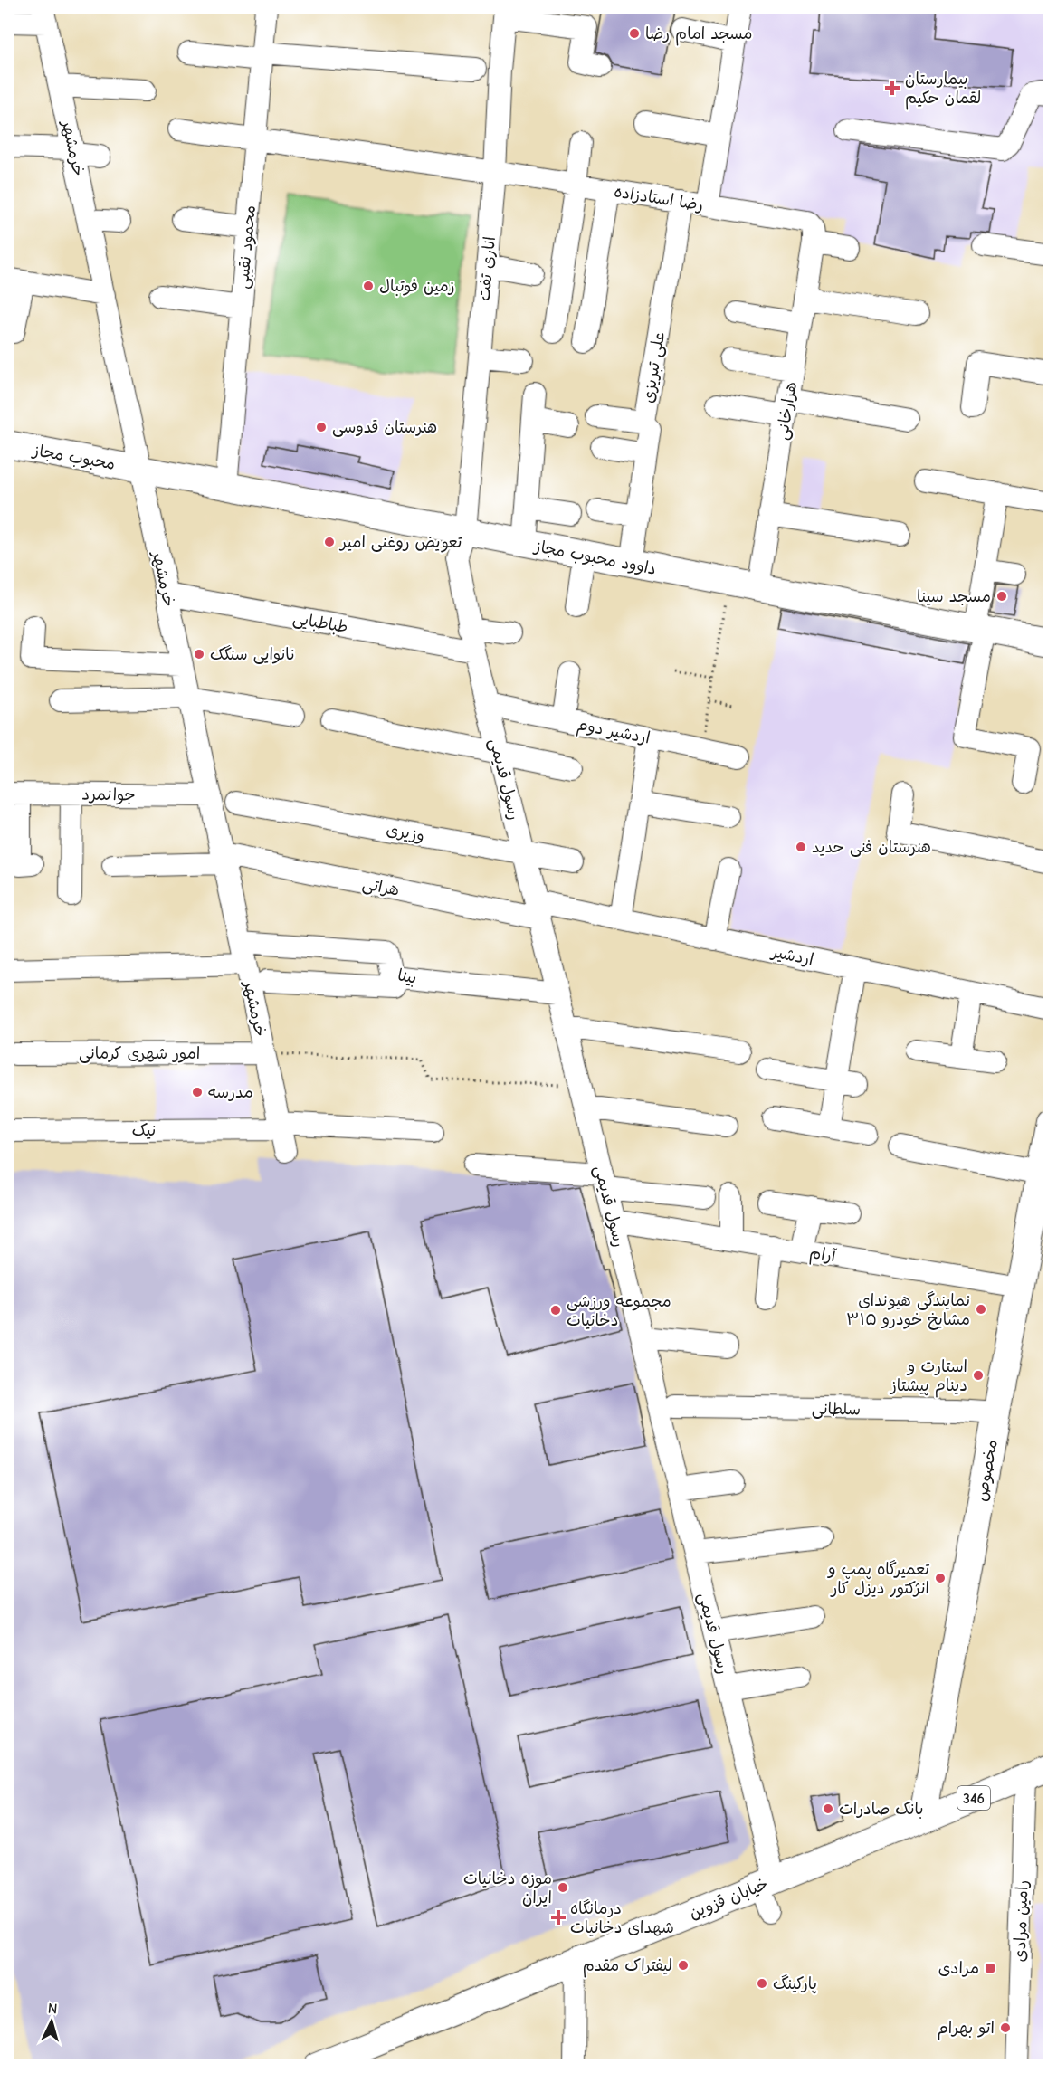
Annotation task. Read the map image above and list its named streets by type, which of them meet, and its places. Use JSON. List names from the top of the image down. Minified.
{"streets":{"main road":["محبوب مجاز","داوود محبوب مجاز","مخصوص","346","خیابان قزوین"],"street":["خرمشهر","رضا استادزاده","محمود نقیبی","اناری تفت","علی تبریزی","هزارخانی","طباطبایی","اردشیر دوم","رسول قدیمی","جوانمرد","وزیری","هراتی","اردشیر","بینا","امور شهری کرمانی","نیک","آرام","سلطانی","رامین مرادی"]},"crossings":[["خرمشهر","محبوب مجاز"],["خرمشهر","داوود محبوب مجاز"],["خرمشهر","طباطبایی"],["خرمشهر","جوانمرد"],["خرمشهر","هراتی"],["خرمشهر","بینا"],["خرمشهر","امور شهری کرمانی"],["خرمشهر","نیک"],["رضا استادزاده","محمود نقیبی"],["رضا استادزاده","اناری تفت"],["رضا استادزاده","علی تبریزی"],["رضا استادزاده","هزارخانی"],["محمود نقیبی","داوود محبوب مجاز"],["اناری تفت","داوود محبوب مجاز"],["اناری تفت","رسول قدیمی"],["علی تبریزی","داوود محبوب مجاز"],["هزارخانی","داوود محبوب مجاز"],["محبوب مجاز","داوود محبوب مجاز"],["داوود محبوب مجاز","رسول قدیمی"],["طباطبایی","رسول قدیمی"],["اردشیر دوم","رسول قدیمی"],["رسول قدیمی","وزیری"],["رسول قدیمی","هراتی"],["رسول قدیمی","اردشیر"],["رسول قدیمی","بینا"],["رسول قدیمی","خیابان قزوین"],["هراتی","اردشیر"],["آرام","مخصوص"],["سلطانی","مخصوص"],["مخصوص","خیابان قزوین"],["خیابان قزوین","رامین مرادی"]],"places":{"other":["مسجد امام رضا","زمین فوتبال","هنرستان قدوسی","تعویض روغنی امیر","مسجد سینا","نانوایی سنگک","هنرستان فنی حدید","مدرسه","نمایندگی هیوندای ۳۱۵ مشایخ خودرو","مجموعه ورزشی دخانیات","استارت و دینام پیشتاز","تعمیرگاه پمپ و انژکتور دیزل کار","بانک صادرات","موزه دخانیات ایران","لیفتراک مقدم","پارکینگ","اتو بهرام"],"health":["بیمارستان لقمان حکیم","درمانگاه شهدای دخانیات"],"transit":["مرادی"]},"north":"top"}
